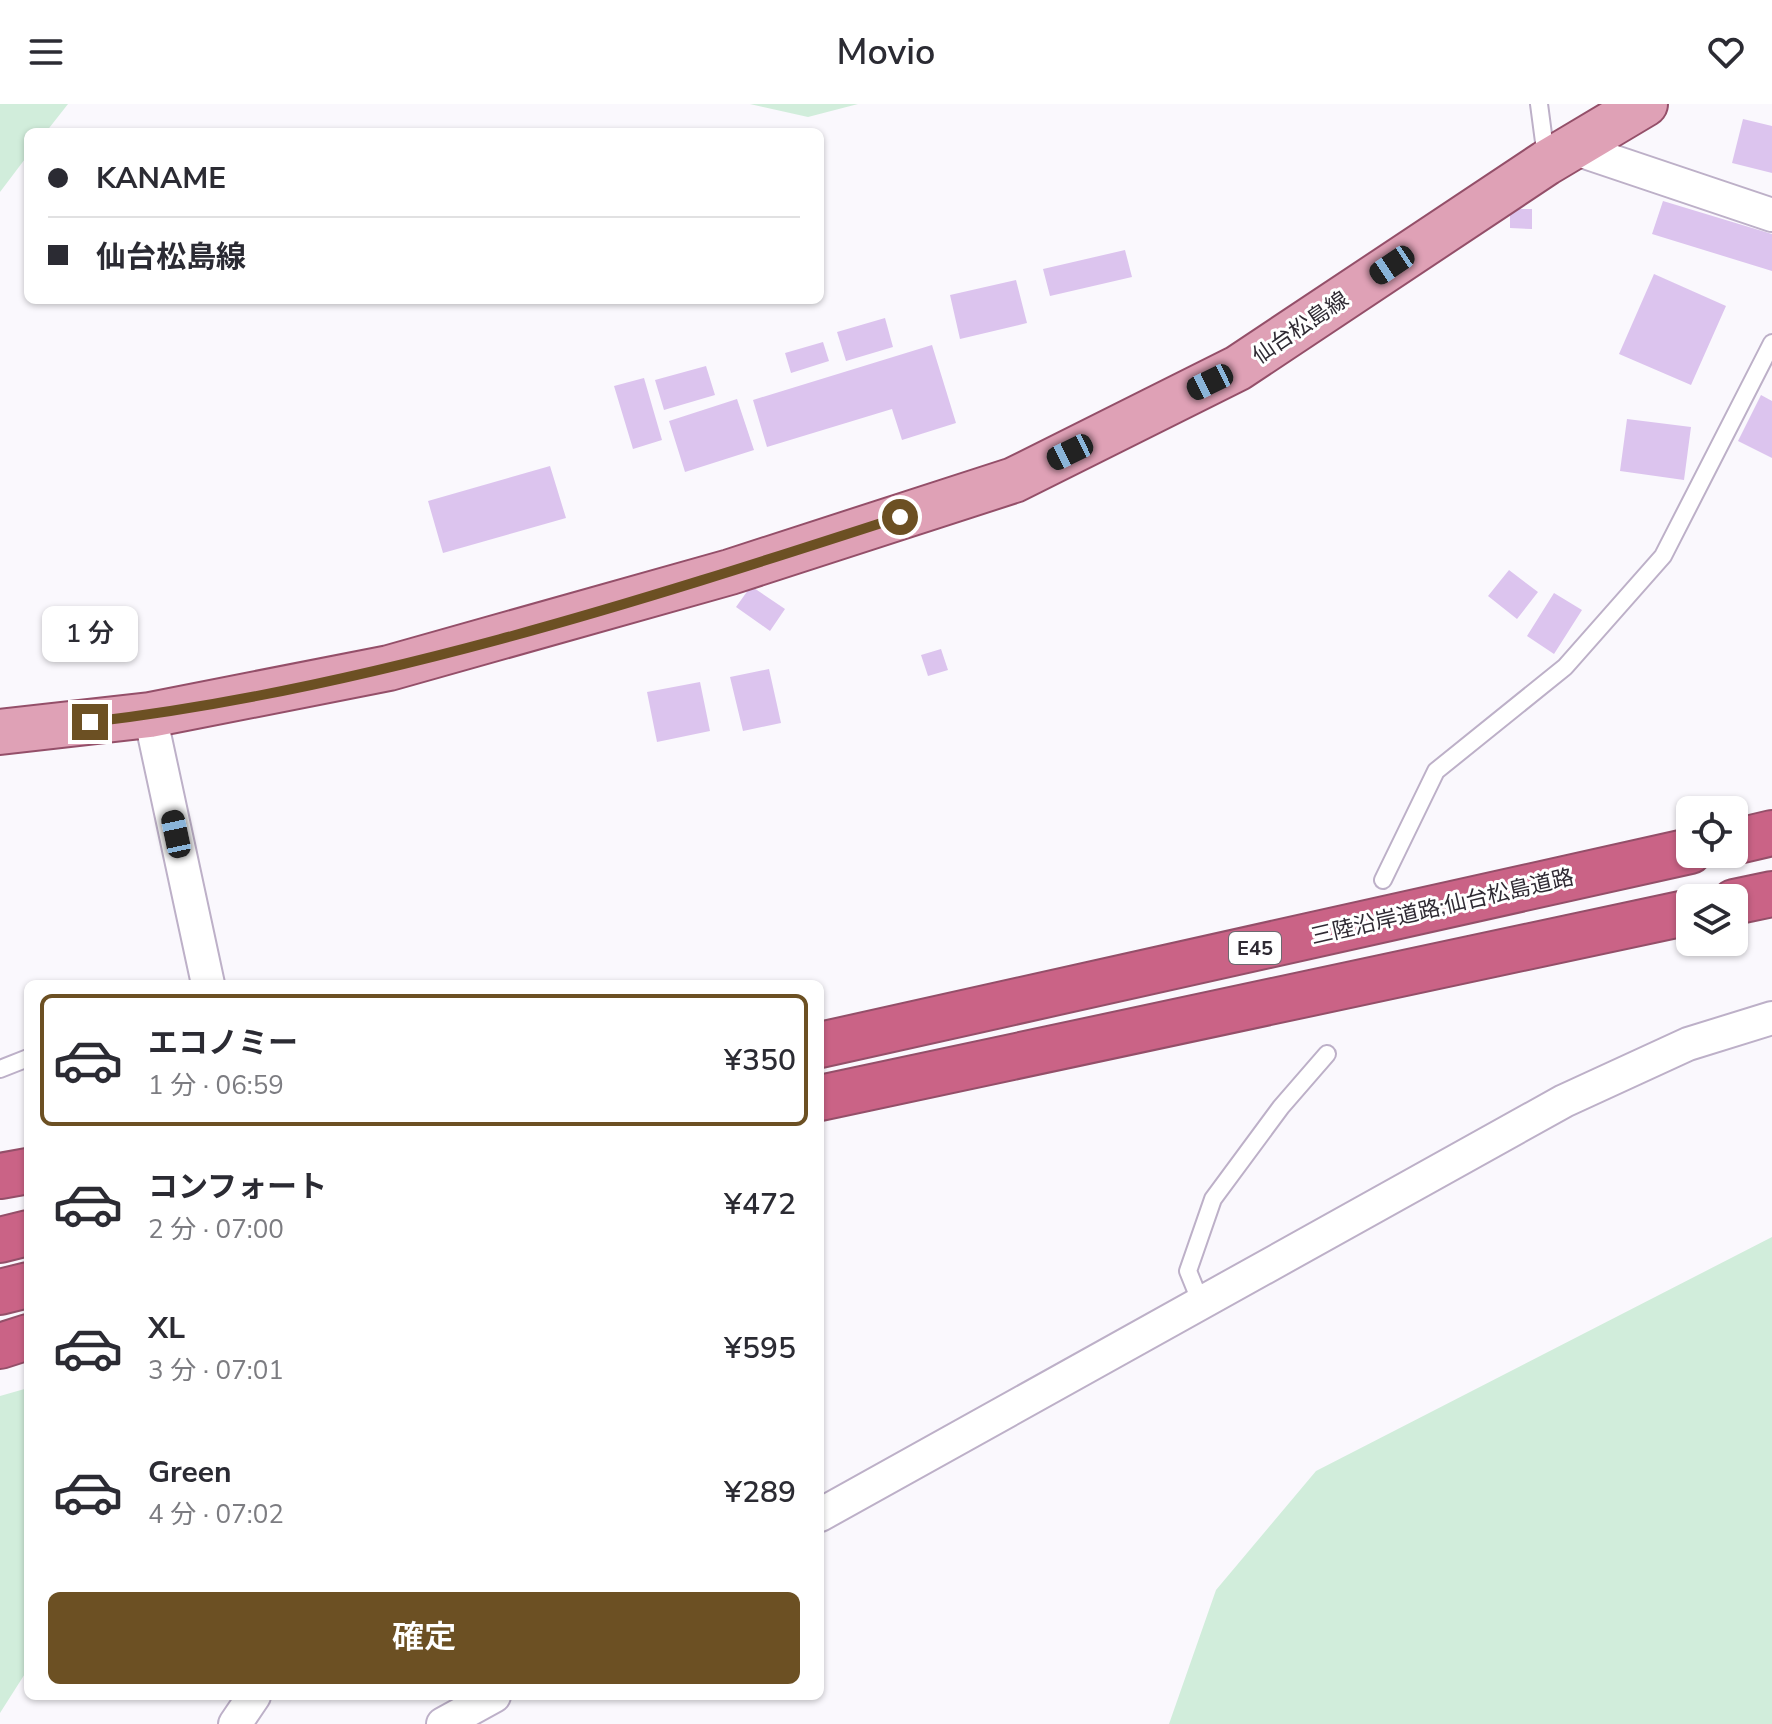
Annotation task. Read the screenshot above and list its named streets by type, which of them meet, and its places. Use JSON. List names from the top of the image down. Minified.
{"streets":{"highway":["三陸沿岸道路;仙台松島道路","E45"],"main road":["仙台松島線"]},"page":{"header":"Movio","banner":["KANAME","仙台松島線"],"bubble":"1 分","list":[{"name":"エコノミー","note":"1 分 · 06:59","value":"¥350"},{"name":"コンフォート","note":"2 分 · 07:00","value":"¥472"},{"name":"XL","note":"3 分 · 07:01","value":"¥595"},{"name":"Green","note":"4 分 · 07:02","value":"¥289"}],"buttons":"確定"}}
